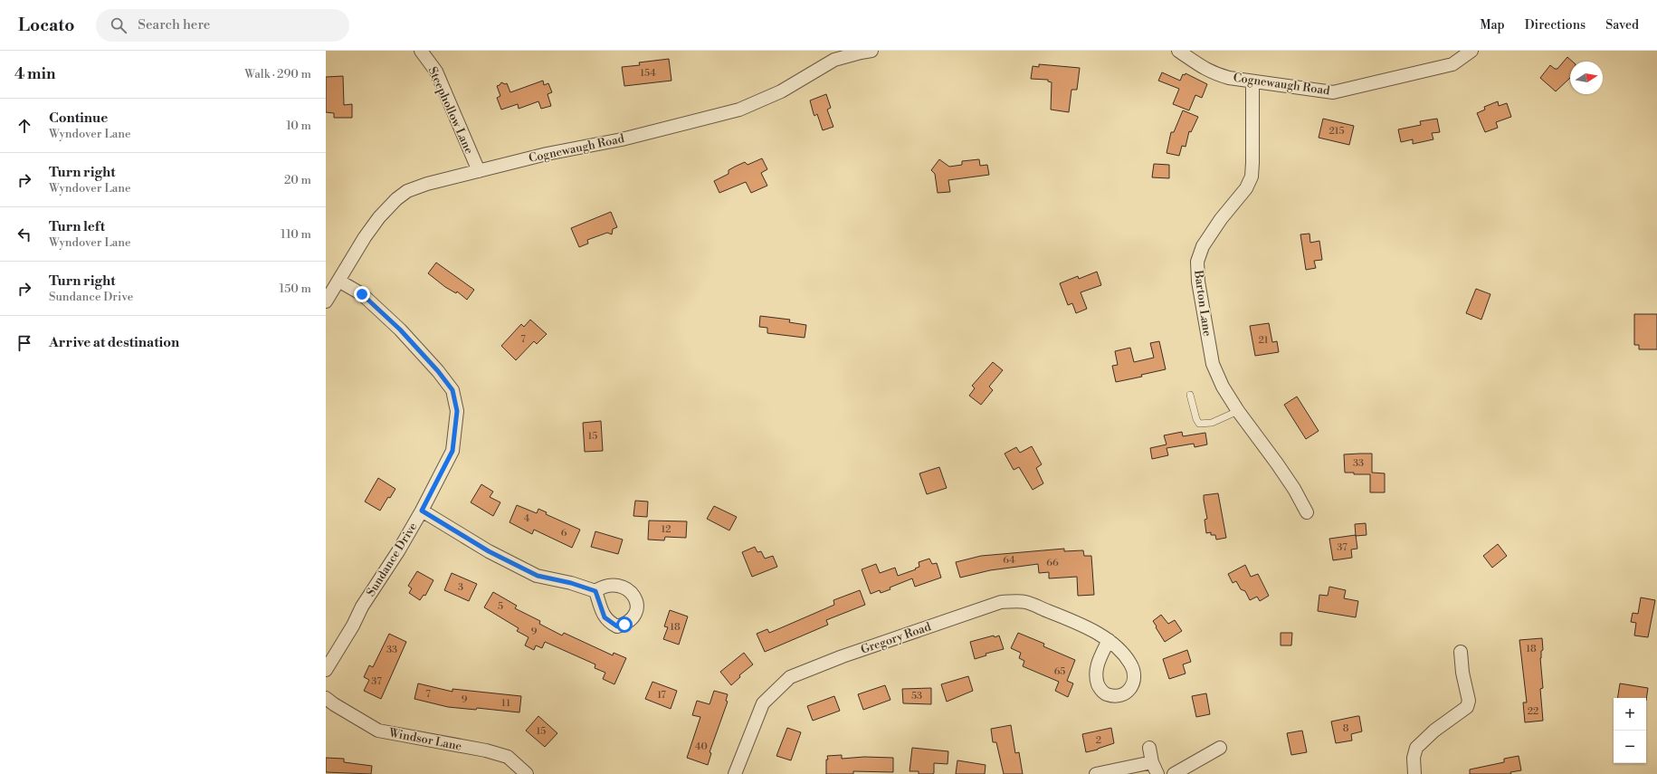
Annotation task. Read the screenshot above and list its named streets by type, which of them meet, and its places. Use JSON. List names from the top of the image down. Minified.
{"streets":{"street":["Cognewaugh Road","Steephollow Lane","Barton Lane","Sundance Drive","Gregory Road","Windsor Lane"]},"crossings":[["Cognewaugh Road","Steephollow Lane"],["Cognewaugh Road","Barton Lane"],["Cognewaugh Road","Sundance Drive"]],"house_numbers":["154","215","7","21","15","33","4","12","6","37","64","66","3","5","18","9","18","33","65","37","7","17","53","9","11","22","8","15","2","40"],"north":"right","page":{"header":"Locato","search":"Search here","nav":["Map","Directions","Saved"],"heading":["4 min","Walk · 290 m"],"list":[["Continue","Wyndover Lane","10 m"],["Turn right","Wyndover Lane","20 m"],["Turn left","Wyndover Lane","110 m"],["Turn right","Sundance Drive","150 m"],"Arrive at destination"],"map_buttons":["+","−"]}}
